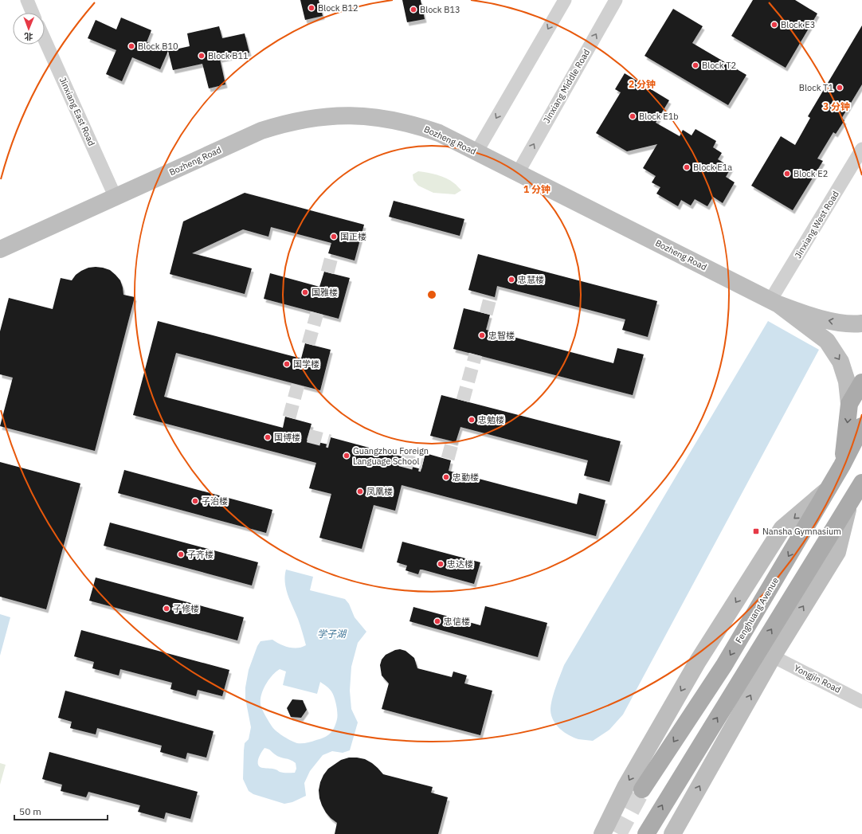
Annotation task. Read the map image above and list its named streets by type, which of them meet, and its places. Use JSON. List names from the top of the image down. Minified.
{"streets":{"main road":["Fenghuang Avenue"],"street":["Jinxiang Middle Road","Jinxiang East Road","Bozheng Road","Jinxiang West Road","Yongjin Road"]},"crossings":[["Jinxiang Middle Road","Bozheng Road"],["Jinxiang East Road","Bozheng Road"],["Bozheng Road","Jinxiang West Road"]],"water":["学子湖"],"places":{"other":["Block B12","Block B13","Block E3","Block B10","Block B11","Block T2","Block T1","Block E1b","Block E1a","Block E2","国正楼","忠慧楼","国雅楼","忠智楼","国学楼","忠勉楼","国博楼","Guangzhou Foreign Language School","忠勤楼","凤凰楼","子治楼","子齐楼","忠达楼","子修楼","忠信楼"],"transit":["Nansha Gymnasium"]},"scale_bar":"50 m","north":"bottom","rings":["2 分钟","3 分钟","1 分钟"]}
